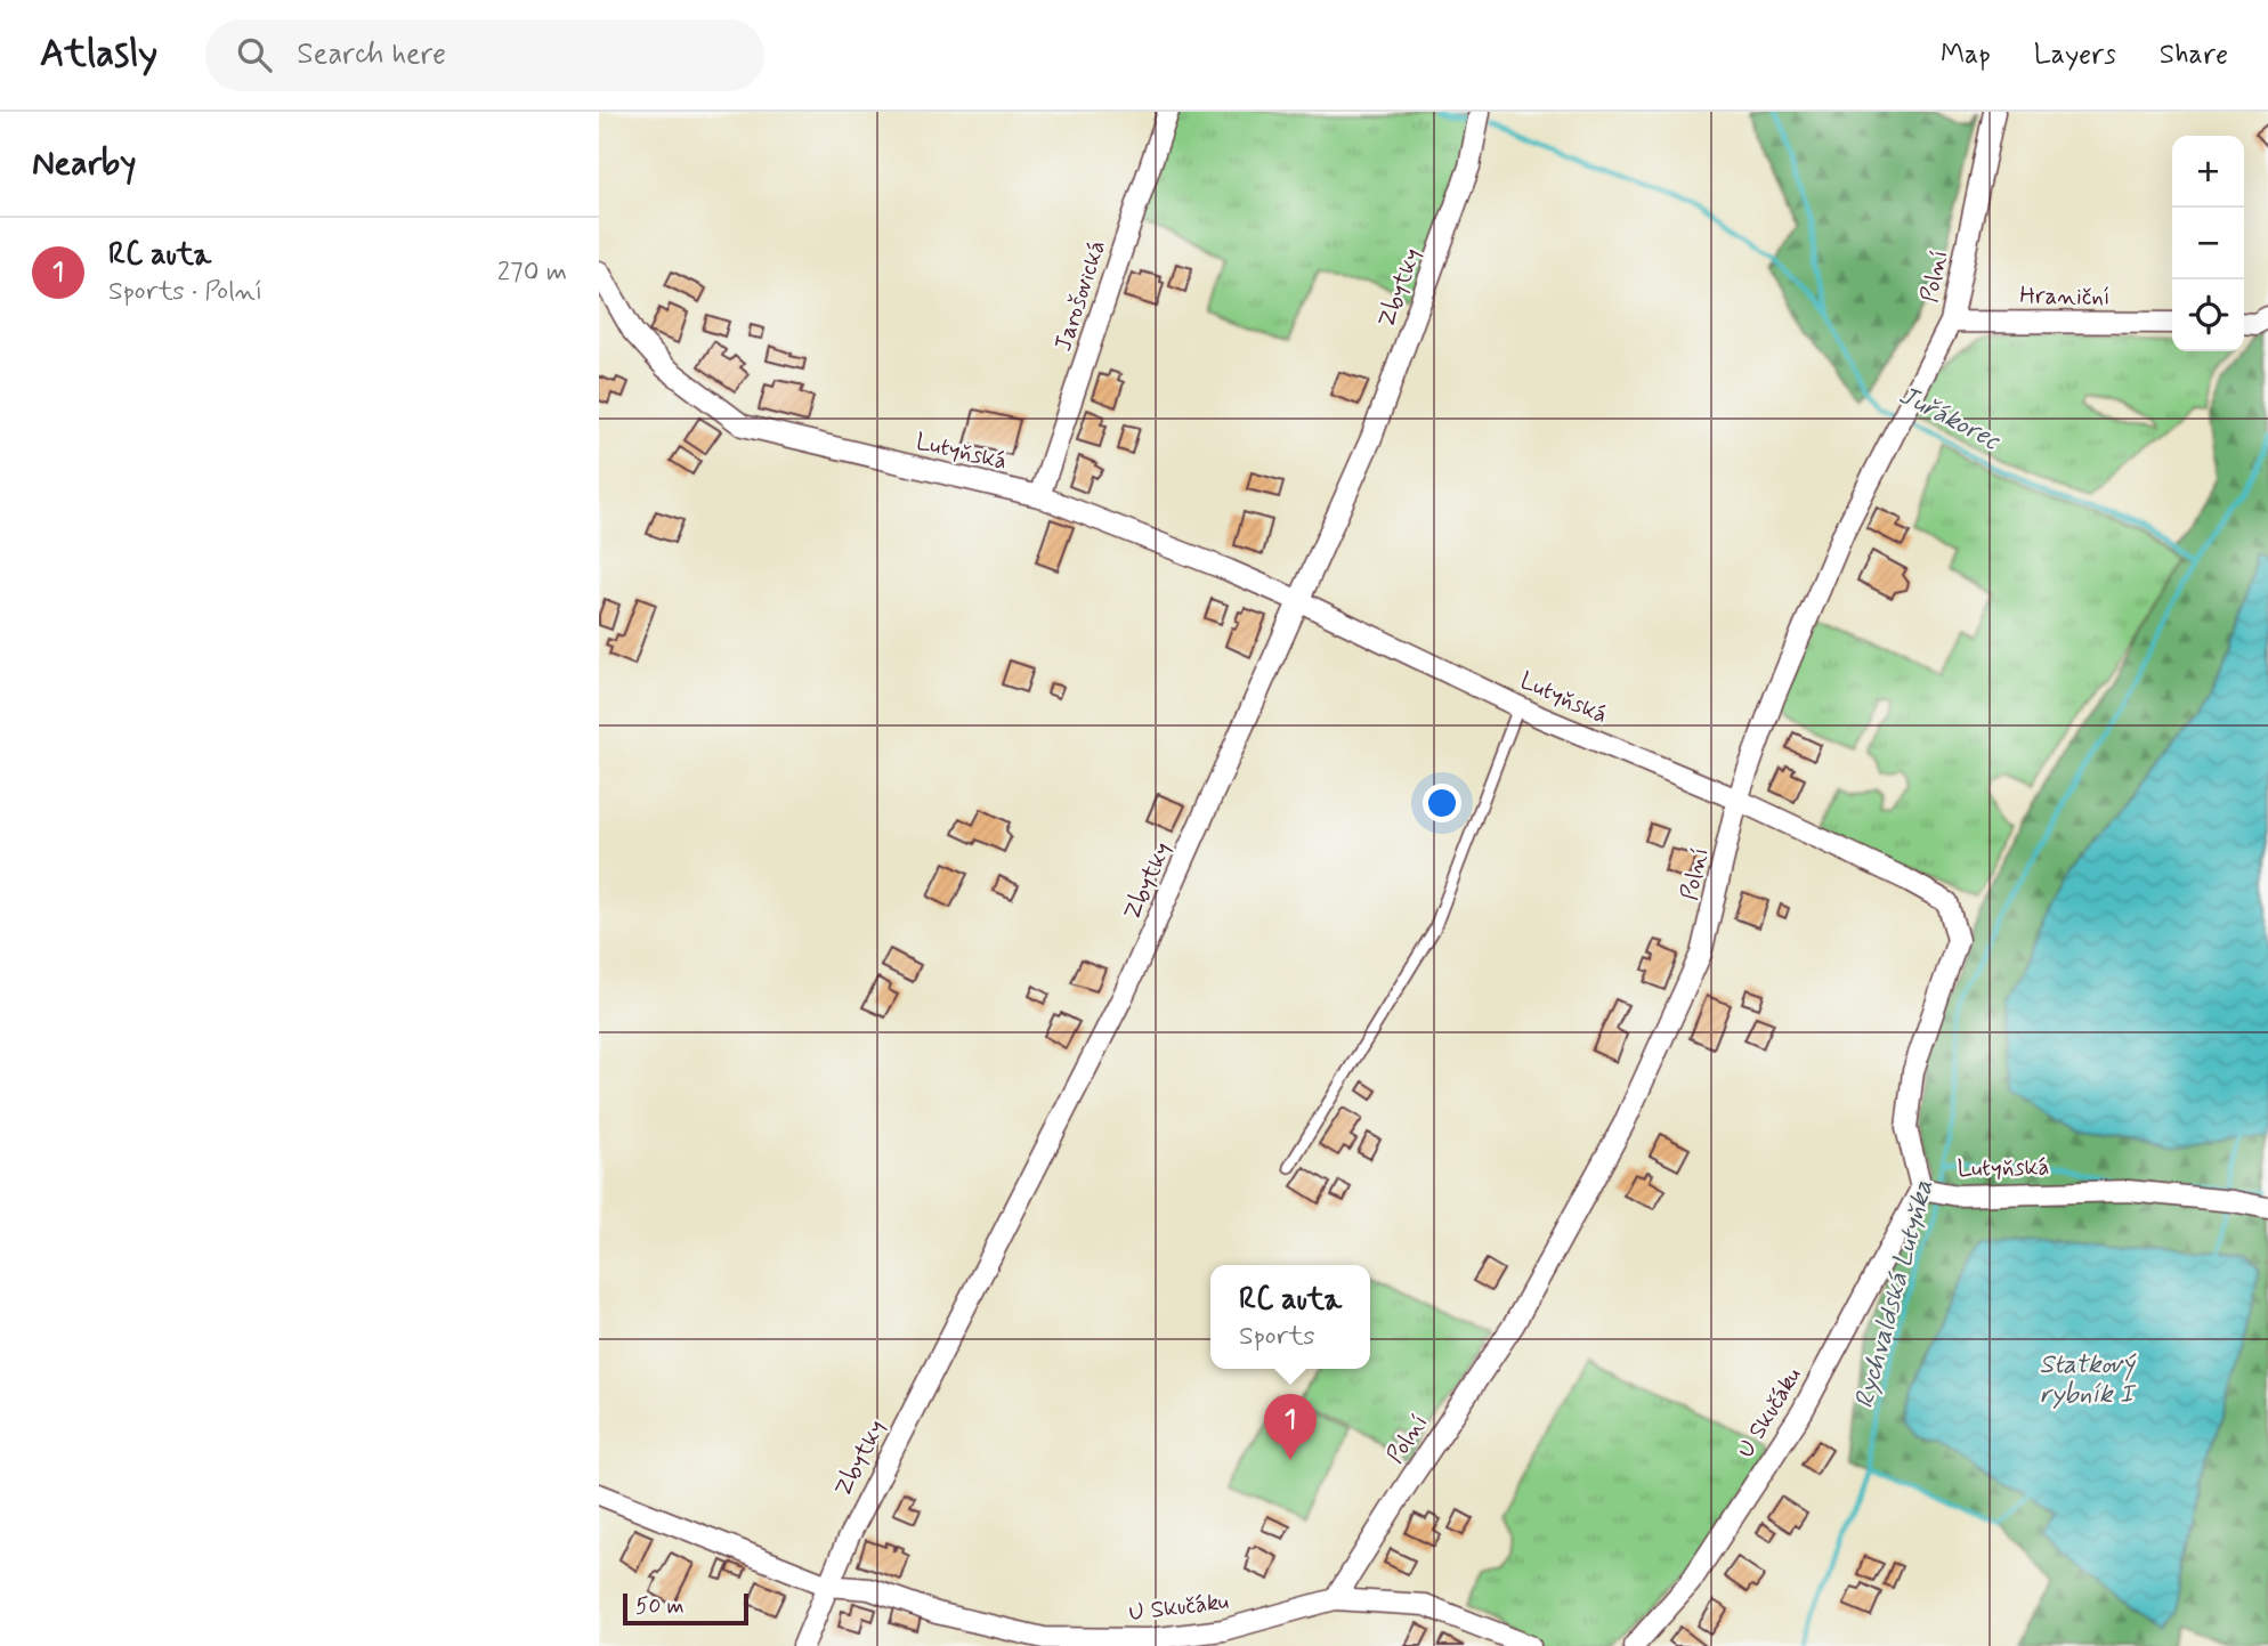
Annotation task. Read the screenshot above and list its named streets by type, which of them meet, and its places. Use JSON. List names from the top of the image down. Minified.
{"streets":{"street":["Polní","Zbytky","Jarošovická","Hraniční","Lutyňská","U Skučáku"]},"crossings":[["Polní","Hraniční"],["Polní","Lutyňská"],["Polní","U Skučáku"],["Zbytky","Lutyňská"],["Zbytky","U Skučáku"],["Jarošovická","Lutyňská"],["Lutyňská","U Skučáku"]],"water":["Juřákorec","Rychvaldská Lutyňka","Statkový rybník I"],"scale_bar":"50 m","page":{"header":"Atlasly","search":"Search here","nav":["Map","Layers","Share"],"heading":"Nearby","map_buttons":["+","−"],"list":[{"mark":"1","name":"RC auta","note":"Sports · Polní","value":"270 m"}],"popup":["RC auta","Sports"],"pins":"1","scale":"50 m"}}
